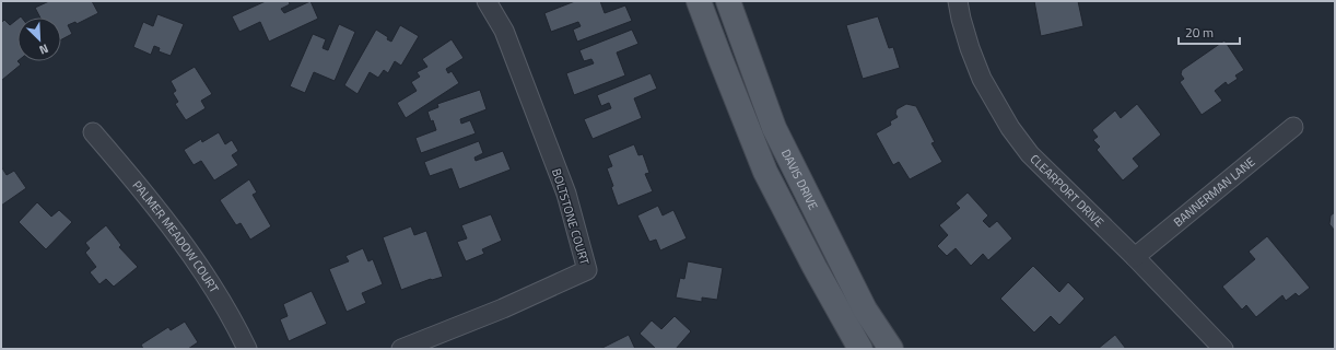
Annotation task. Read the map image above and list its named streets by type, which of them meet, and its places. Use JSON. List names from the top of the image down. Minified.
{"streets":{"main road":["DAVIS DRIVE"],"street":["CLEARPORT DRIVE","BANNERMAN LANE","BOLTSTONE COURT","PALMER MEADOW COURT"]},"crossings":[["CLEARPORT DRIVE","BANNERMAN LANE"]],"scale_bar":"20 m","north":"bottom right"}
